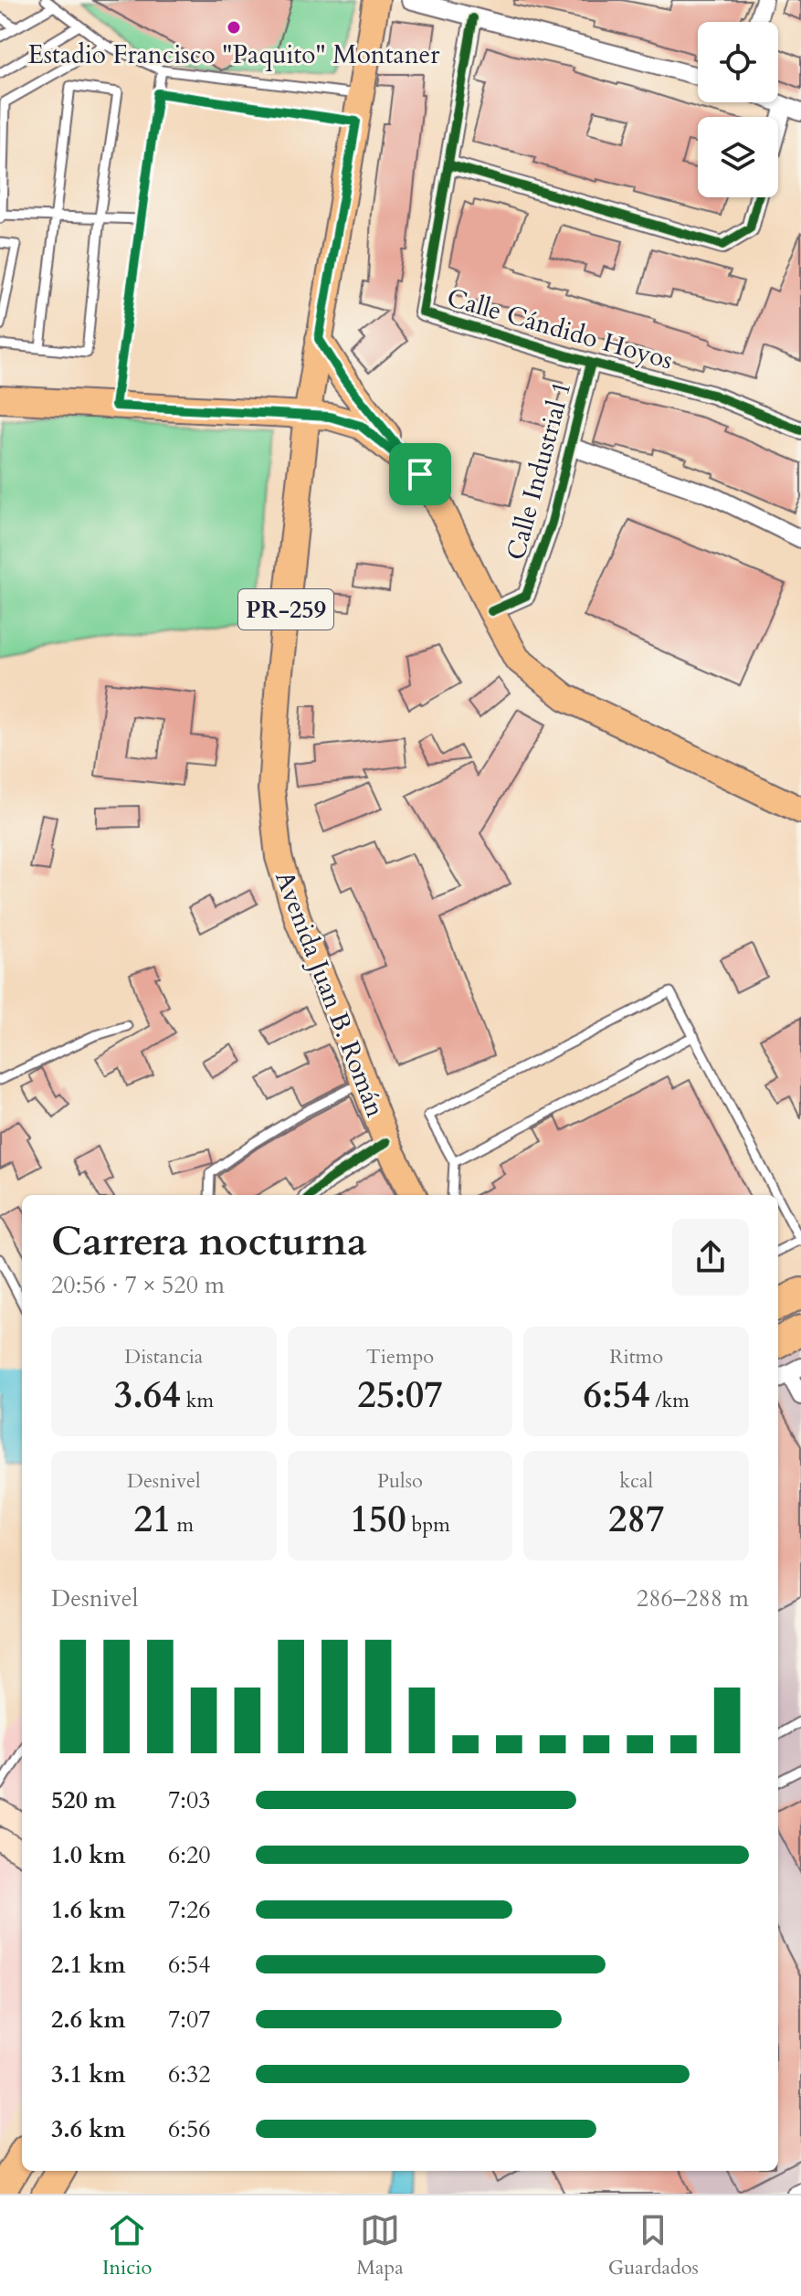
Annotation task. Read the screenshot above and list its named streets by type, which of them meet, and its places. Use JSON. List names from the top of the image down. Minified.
{"streets":{"main road":["PR-259","Avenida Juan B. Román"],"street":["Calle Cándido Hoyos","Calle Industrial 1"]},"crossings":[["Calle Cándido Hoyos","Calle Industrial 1"]],"places":["Estadio Francisco \"Paquito\" Montaner"],"page":{"heading":["Carrera nocturna","20:56 · 7 × 520 m"],"stats":[["Distancia","3.64 km"],["Tiempo","25:07"],["Ritmo","6:54 /km"],["Desnivel","21 m"],["Pulso","150 bpm"],["kcal","287"]],"chart":["Desnivel","286–288 m"],"list":[{"name":"520 m","note":"7:03"},{"name":"1.0 km","note":"6:20"},{"name":"1.6 km","note":"7:26"},{"name":"2.1 km","note":"6:54"},{"name":"2.6 km","note":"7:07"},{"name":"3.1 km","note":"6:32"},{"name":"3.6 km","note":"6:56"}],"tabs":["Inicio","Mapa","Guardados"]}}
